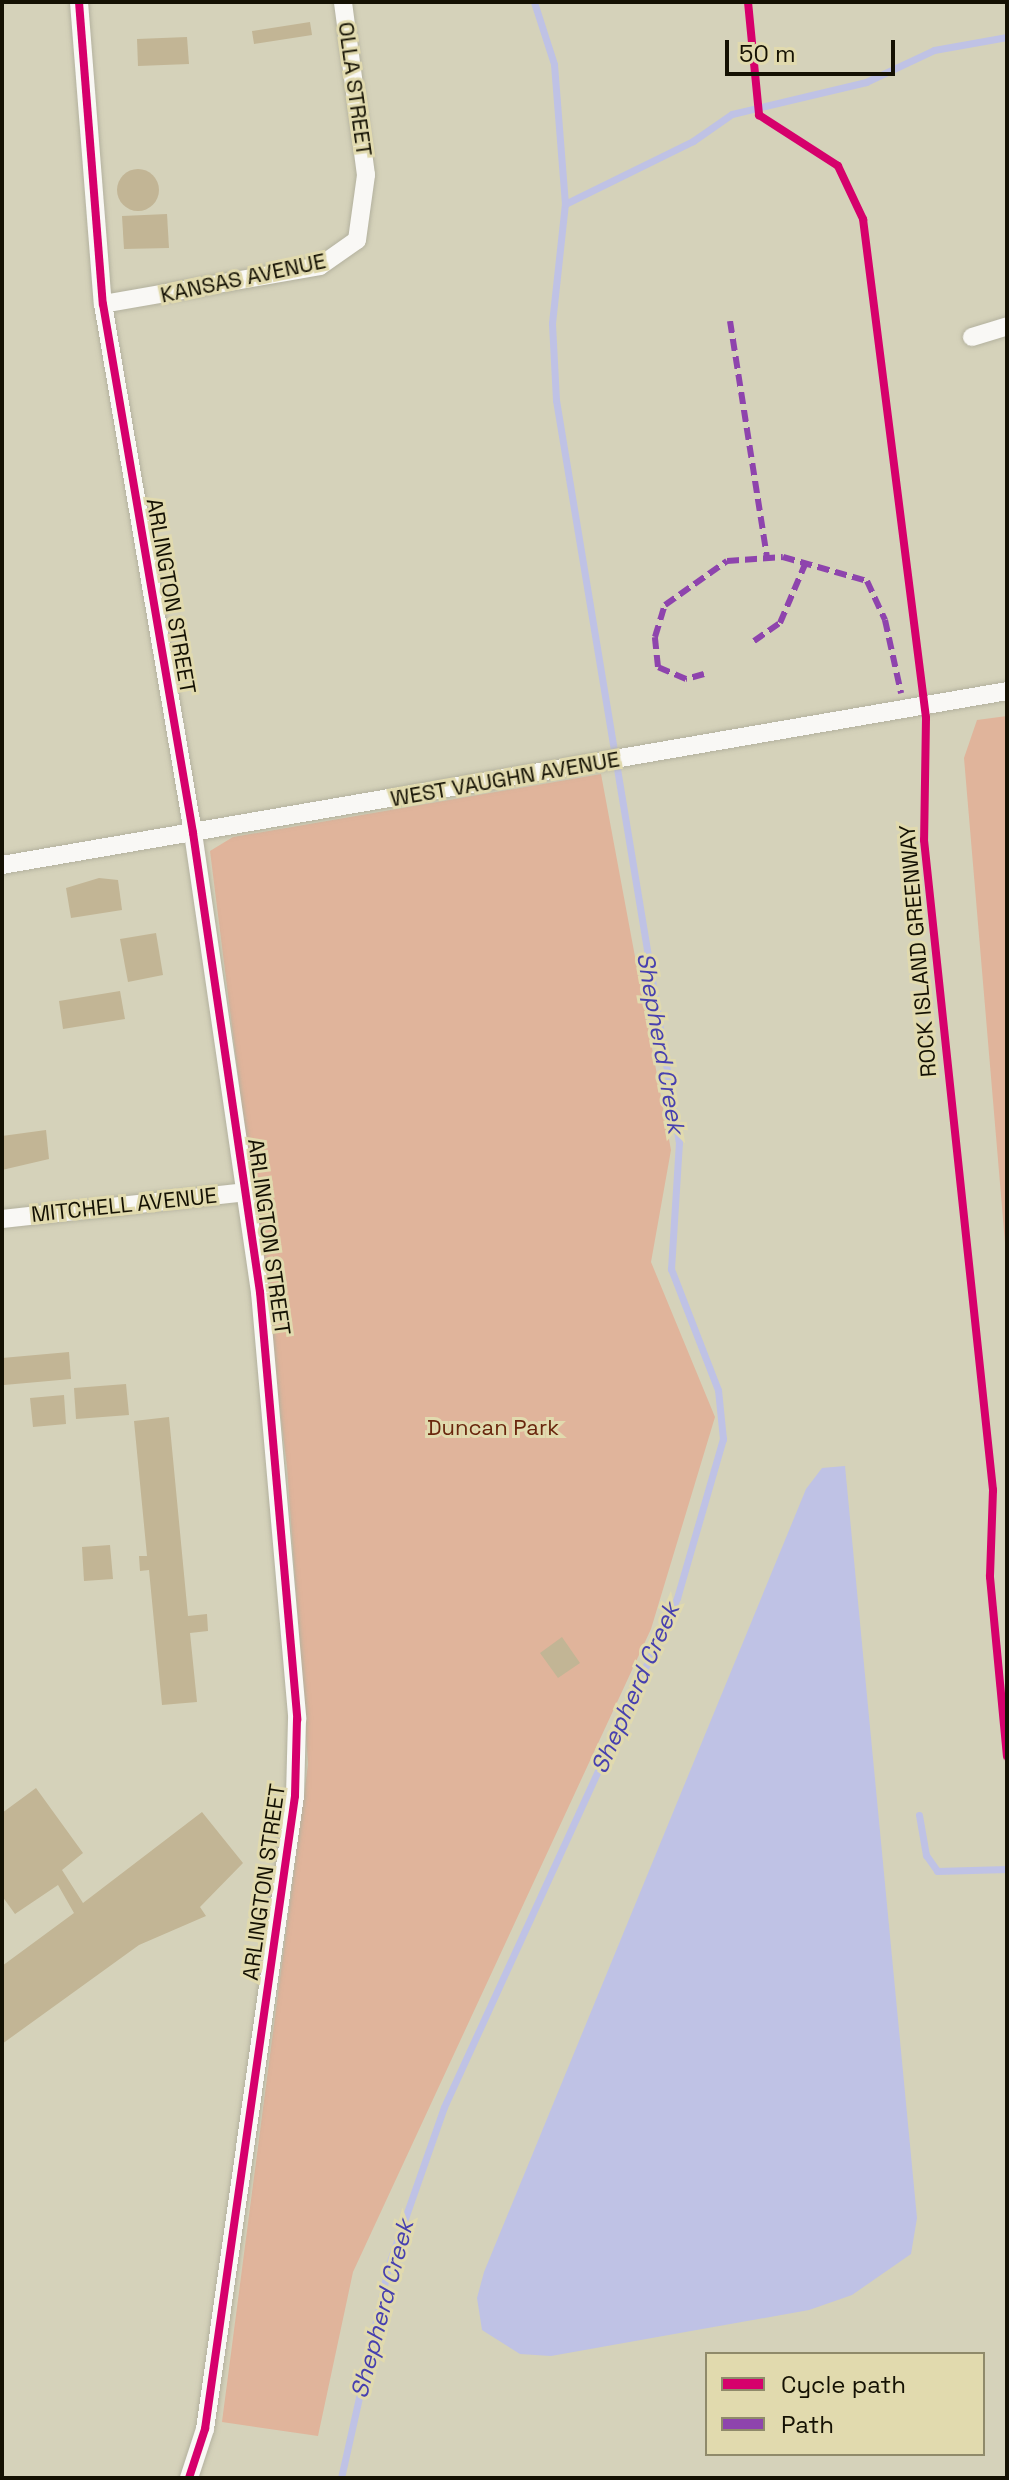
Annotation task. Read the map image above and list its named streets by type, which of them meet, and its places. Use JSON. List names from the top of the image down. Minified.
{"streets":{"street":["OLLA STREET","KANSAS AVENUE","ARLINGTON STREET","WEST VAUGHN AVENUE","MITCHELL AVENUE"],"cycle path":["ROCK ISLAND GREENWAY"]},"crossings":[["OLLA STREET","KANSAS AVENUE"],["KANSAS AVENUE","ARLINGTON STREET"],["ARLINGTON STREET","WEST VAUGHN AVENUE"],["ARLINGTON STREET","MITCHELL AVENUE"]],"water":["Shepherd Creek"],"parks":["Duncan Park"],"legend":["Cycle path","Path"],"scale_bar":"50 m"}
